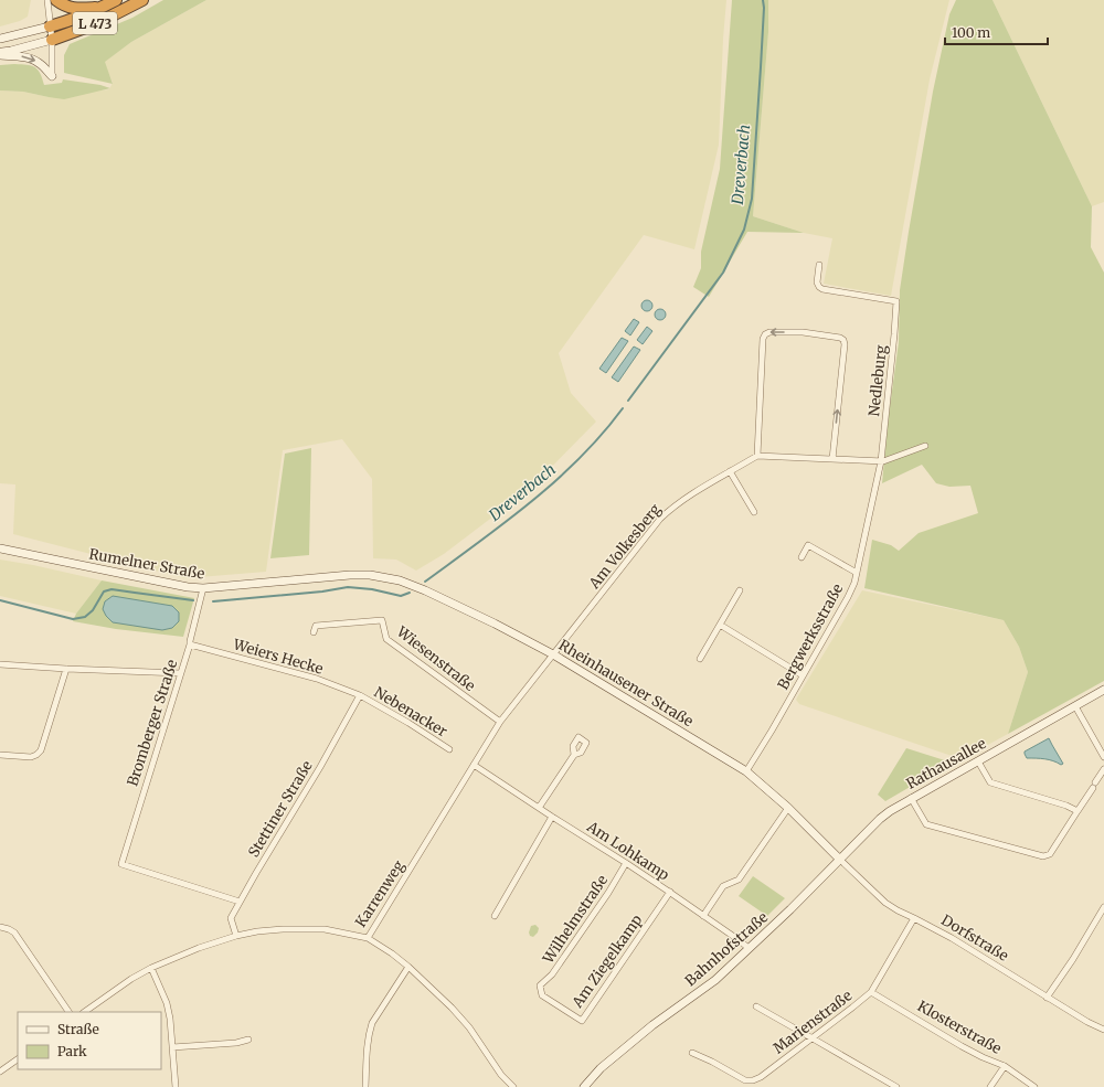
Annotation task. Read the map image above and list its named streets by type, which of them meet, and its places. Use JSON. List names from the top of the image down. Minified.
{"streets":{"highway":["L 473"],"street":["Nedleburg","Am Volkesberg","Rumelner Straße","Bergwerksstraße","Weiers Hecke","Wiesenstraße","Rheinhausener Straße","Nebenacker","Bromberger Straße","Rathausallee","Stettiner Straße","Am Lohkamp","Karrenweg","Wilhelmstraße","Dorfstraße","Bahnhofstraße","Am Ziegelkamp","Marienstraße","Klosterstraße"]},"crossings":[["Nedleburg","Am Volkesberg"],["Nedleburg","Bergwerksstraße"],["Am Volkesberg","Rheinhausener Straße"],["Am Volkesberg","Karrenweg"],["Rumelner Straße","Rheinhausener Straße"],["Rumelner Straße","Bromberger Straße"],["Bergwerksstraße","Rheinhausener Straße"],["Weiers Hecke","Nebenacker"],["Weiers Hecke","Bromberger Straße"],["Weiers Hecke","Stettiner Straße"],["Wiesenstraße","Karrenweg"],["Rheinhausener Straße","Rathausallee"],["Rheinhausener Straße","Karrenweg"],["Rheinhausener Straße","Dorfstraße"],["Rheinhausener Straße","Bahnhofstraße"],["Nebenacker","Stettiner Straße"],["Bromberger Straße","Stettiner Straße"],["Rathausallee","Dorfstraße"],["Rathausallee","Bahnhofstraße"],["Stettiner Straße","Karrenweg"],["Am Lohkamp","Karrenweg"],["Am Lohkamp","Wilhelmstraße"],["Am Lohkamp","Bahnhofstraße"],["Am Lohkamp","Am Ziegelkamp"],["Wilhelmstraße","Am Ziegelkamp"],["Dorfstraße","Bahnhofstraße"],["Dorfstraße","Marienstraße"],["Marienstraße","Klosterstraße"]],"water":["Dreverbach"],"legend":["Straße","Park"],"scale_bar":"100 m"}
